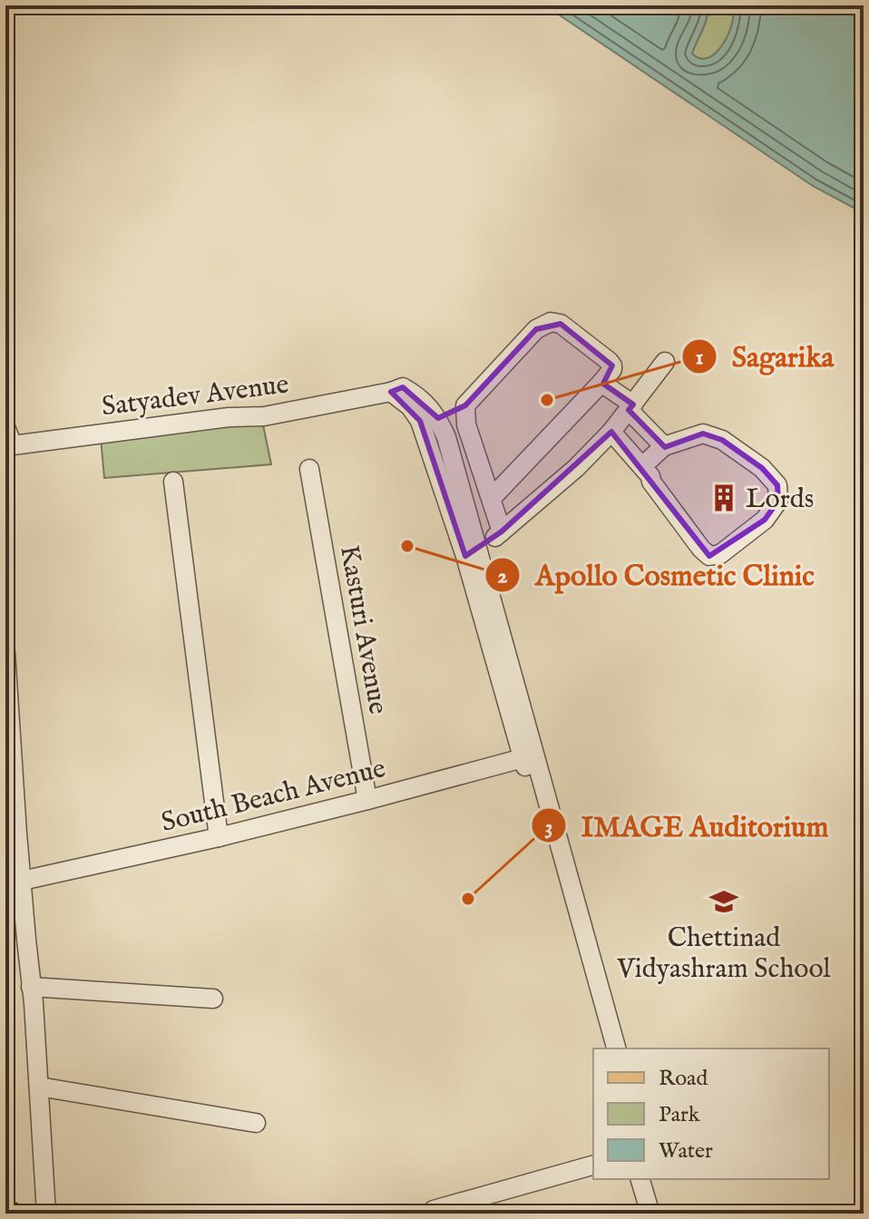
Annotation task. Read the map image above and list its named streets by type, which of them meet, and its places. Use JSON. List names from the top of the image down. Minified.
{"streets":{"street":["Satyadev Avenue","Kasturi Avenue","South Beach Avenue"]},"crossings":[["Kasturi Avenue","South Beach Avenue"]],"places":{"other":["Sagarika","Apollo Cosmetic Clinic","IMAGE Auditorium"],"building":["Lords"],"school or university":["Chettinad Vidyashram School"]},"legend":["Road","Park","Water"]}
